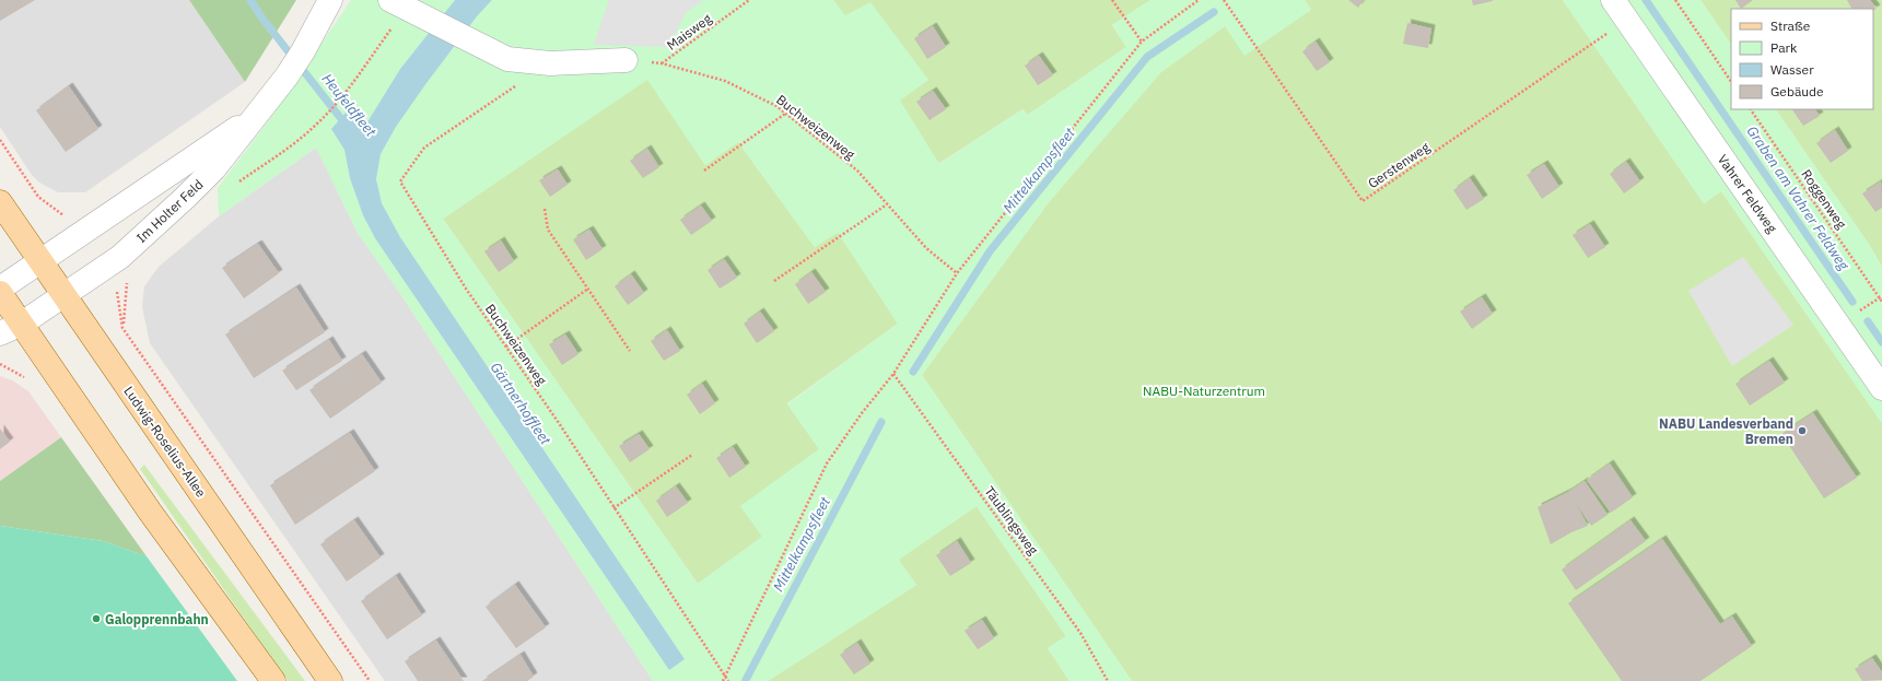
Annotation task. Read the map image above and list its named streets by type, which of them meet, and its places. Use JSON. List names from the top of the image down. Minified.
{"streets":{"main road":["Ludwig-Roselius-Allee"],"street":["Vahrer Feldweg","Im Holter Feld"],"path":["Maisweg","Buchweizenweg","Gerstenweg","Roggenweg","Täublingsweg"]},"crossings":[["Maisweg","Buchweizenweg"],["Gerstenweg","Vahrer Feldweg"],["Im Holter Feld","Ludwig-Roselius-Allee"]],"water":["Heufeldfleet","Mittelkampsfleet","Graben am Vahrer Feldweg","Gärtnerhoffleet"],"parks":["NABU-Naturzentrum"],"places":["NABU Landesverband Bremen","Galopprennbahn"],"legend":["Straße","Park","Wasser","Gebäude"]}
